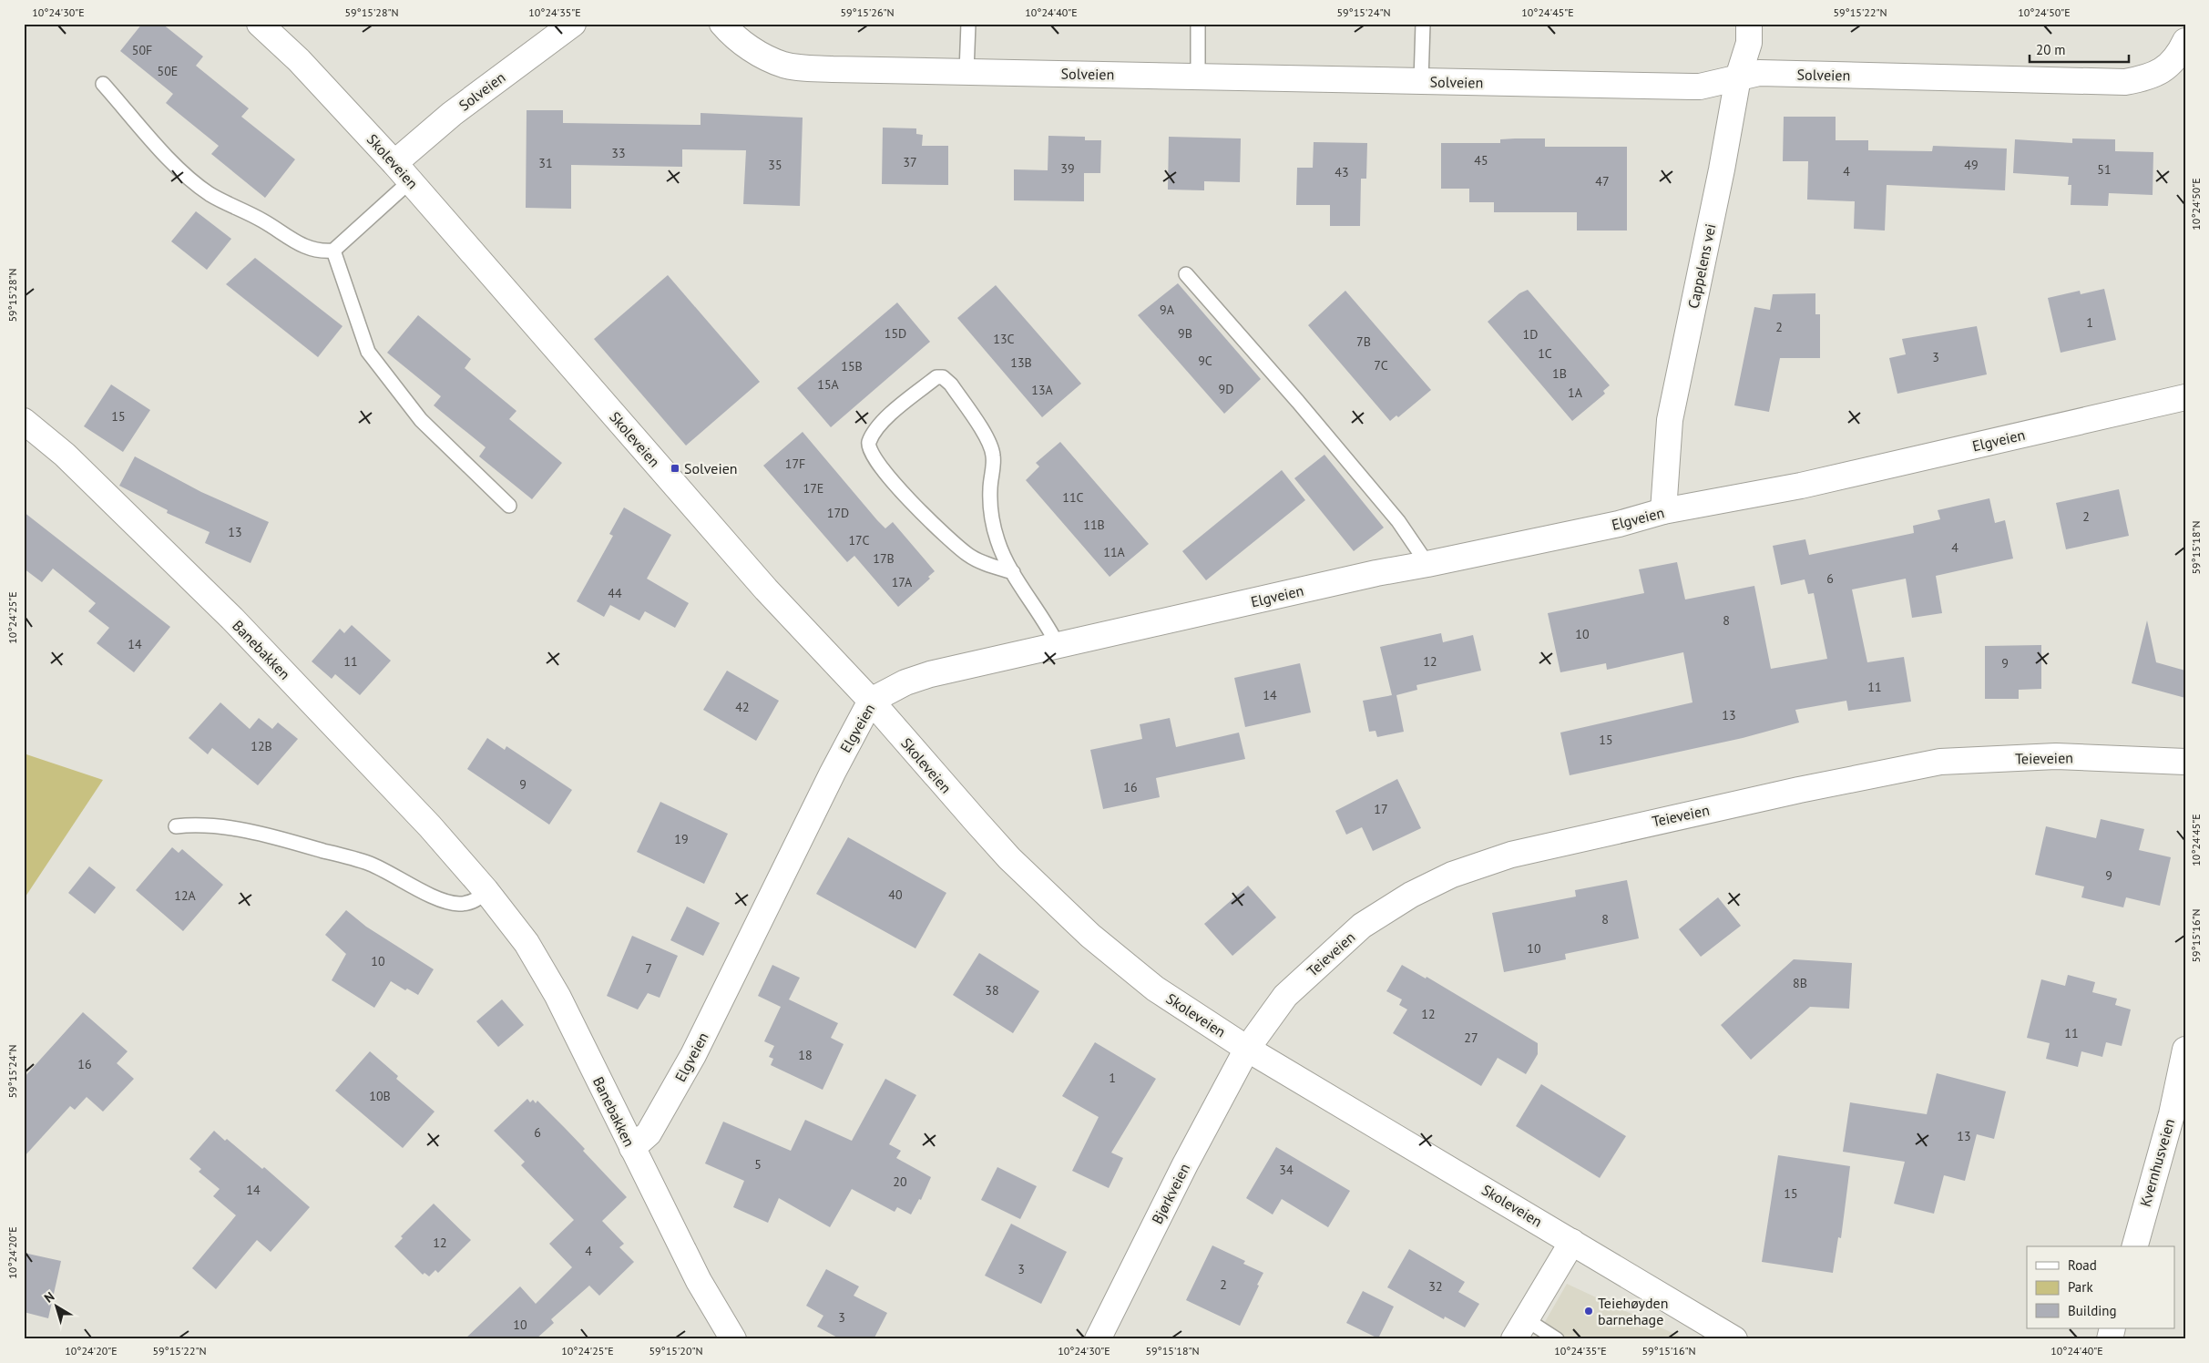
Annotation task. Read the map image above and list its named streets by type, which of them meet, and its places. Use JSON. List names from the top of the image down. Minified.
{"streets":{"street":["Solveien","Skoleveien","Cappelens vei","Elgveien","Banebakken","Teieveien","Kvernhusveien","Bjørkveien"]},"crossings":[["Solveien","Skoleveien"],["Solveien","Cappelens vei"],["Skoleveien","Elgveien"],["Skoleveien","Teieveien"],["Skoleveien","Bjørkveien"],["Cappelens vei","Elgveien"],["Elgveien","Banebakken"],["Teieveien","Bjørkveien"]],"places":{"transit":["Solveien"],"other":["Teiehøyden barnehage"]},"house_numbers":["50F","50E","33","45","37","31","35","49","39","51","4","43","47","9A","1","2","15D","9B","1D","13C","7B","1C","3","9C","13B","7C","15B","1B","15A","9D","13A","1A","15","17F","17E","11C","17D","2","11B","13","17C","4","11A","17B","6","17A","44","8","10","14","11","12","9","11","14","42","13","15","12B","9","16","17","19","9","40","12A","8","10","10","7","8B","38","12","11","27","18","16","1","10B","6","13","5","34","20","14","15","12","4","3","2","32","3","10"],"legend":["Road","Park","Building"],"scale_bar":"20 m","north":"top left","coordinates":["10°24'30\"E","59°15'28\"N","10°24'35\"E","59°15'26\"N","10°24'40\"E","59°15'24\"N","10°24'45\"E","59°15'22\"N","10°24'50\"E","59°15'18\"N","10°24'25\"E","59°15'16\"N","10°24'20\"E","59°15'20\"N"]}
